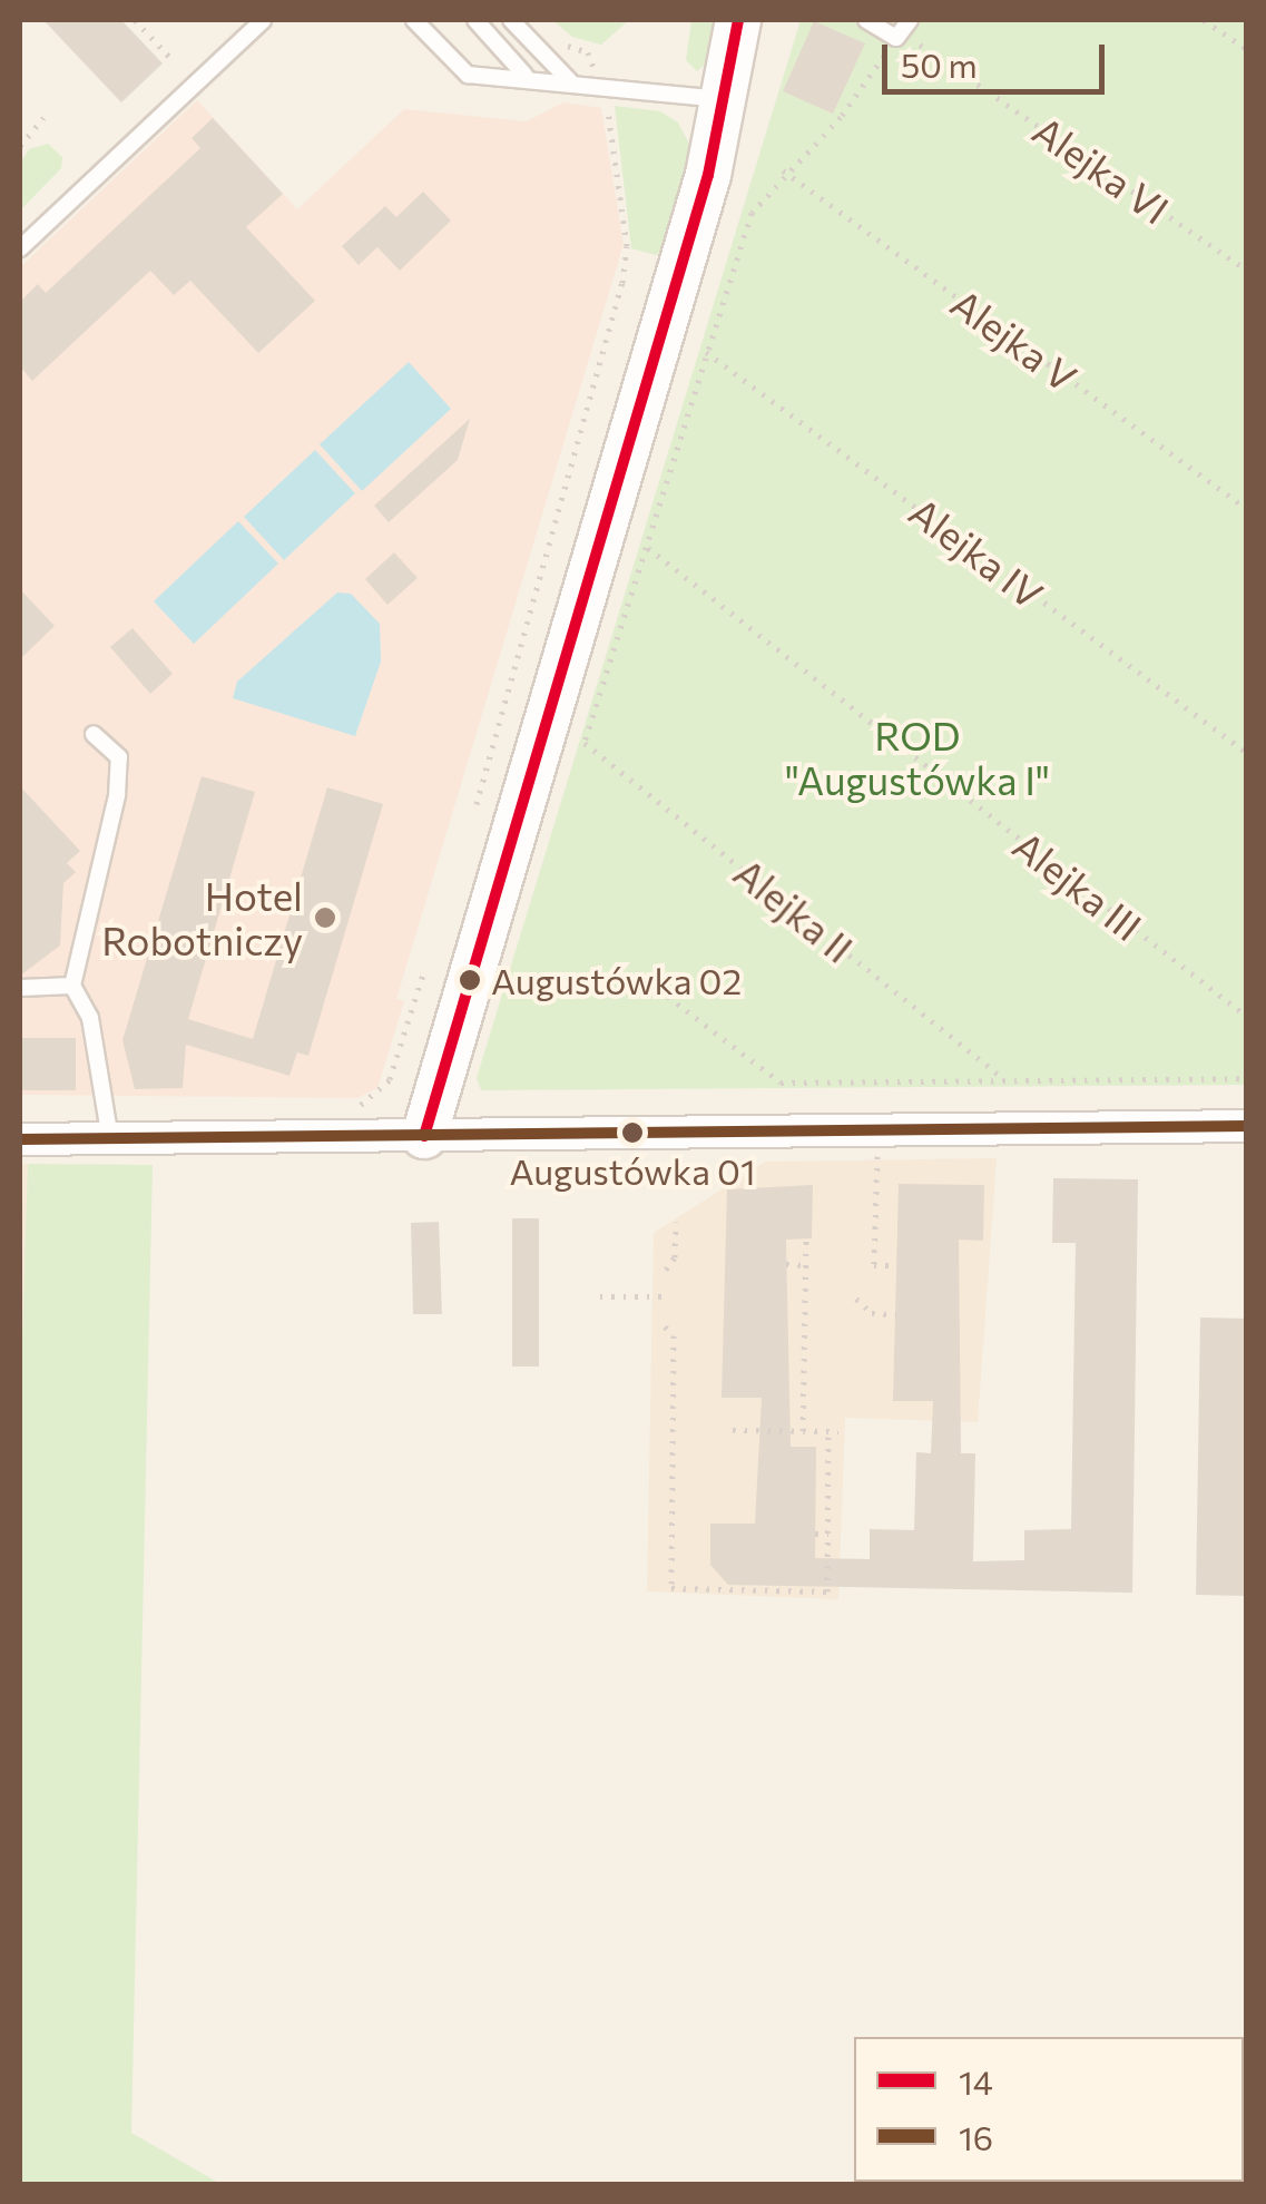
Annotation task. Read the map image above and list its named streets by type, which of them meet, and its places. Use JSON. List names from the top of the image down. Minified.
{"streets":{"path":["Alejka VI","Alejka V","Alejka IV","Alejka III","Alejka II"]},"crossings":[["Alejka III","Alejka II"]],"parks":["ROD \"Augustówka I\""],"places":["Hotel Robotniczy","Augustówka 02","Augustówka 01"],"lines":["transit line 14","transit line 16"],"legend":["14","16"],"scale_bar":"50 m"}
